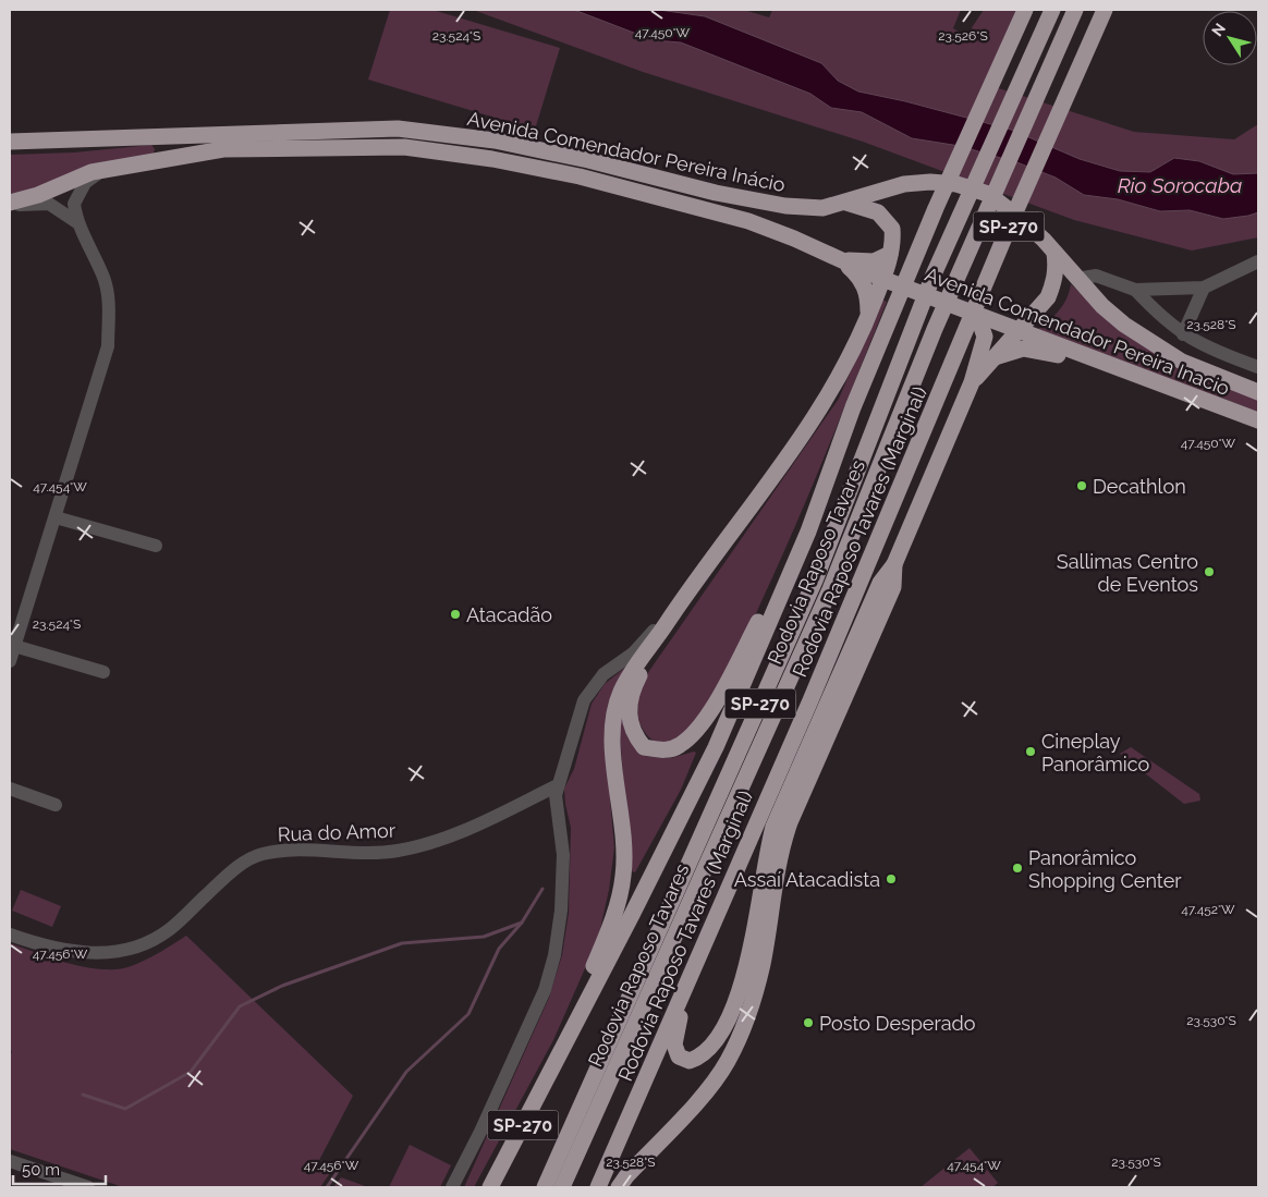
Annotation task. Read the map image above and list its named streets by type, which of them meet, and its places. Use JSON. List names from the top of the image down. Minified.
{"streets":{"highway":["Avenida Comendador Pereira Inácio","SP-270","Avenida Comendador Pereira Inacio","Rodovia Raposo Tavares (Marginal)","Rodovia Raposo Tavares"],"street":["Rua do Amor"]},"crossings":[["Avenida Comendador Pereira Inácio","Avenida Comendador Pereira Inacio"]],"water":["Rio Sorocaba"],"places":["Decathlon","Sallimas Centro de Eventos","Atacadão","Cineplay Panorâmico","Panorâmico Shopping Center","Assaí Atacadista","Posto Desperado"],"scale_bar":"50 m","north":"top left","coordinates":["47.450°W","23.526°S","23.524°S","23.528°S","47.454°W","47.452°W","47.456°W","23.530°S"]}
